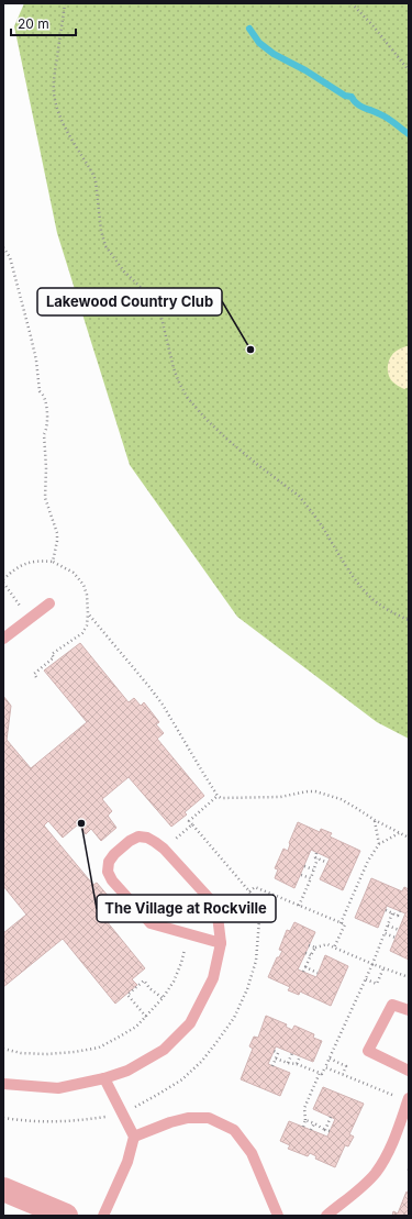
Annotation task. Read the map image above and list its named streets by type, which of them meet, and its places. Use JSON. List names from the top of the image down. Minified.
{"places":["Lakewood Country Club","The Village at Rockville"],"scale_bar":"20 m"}
